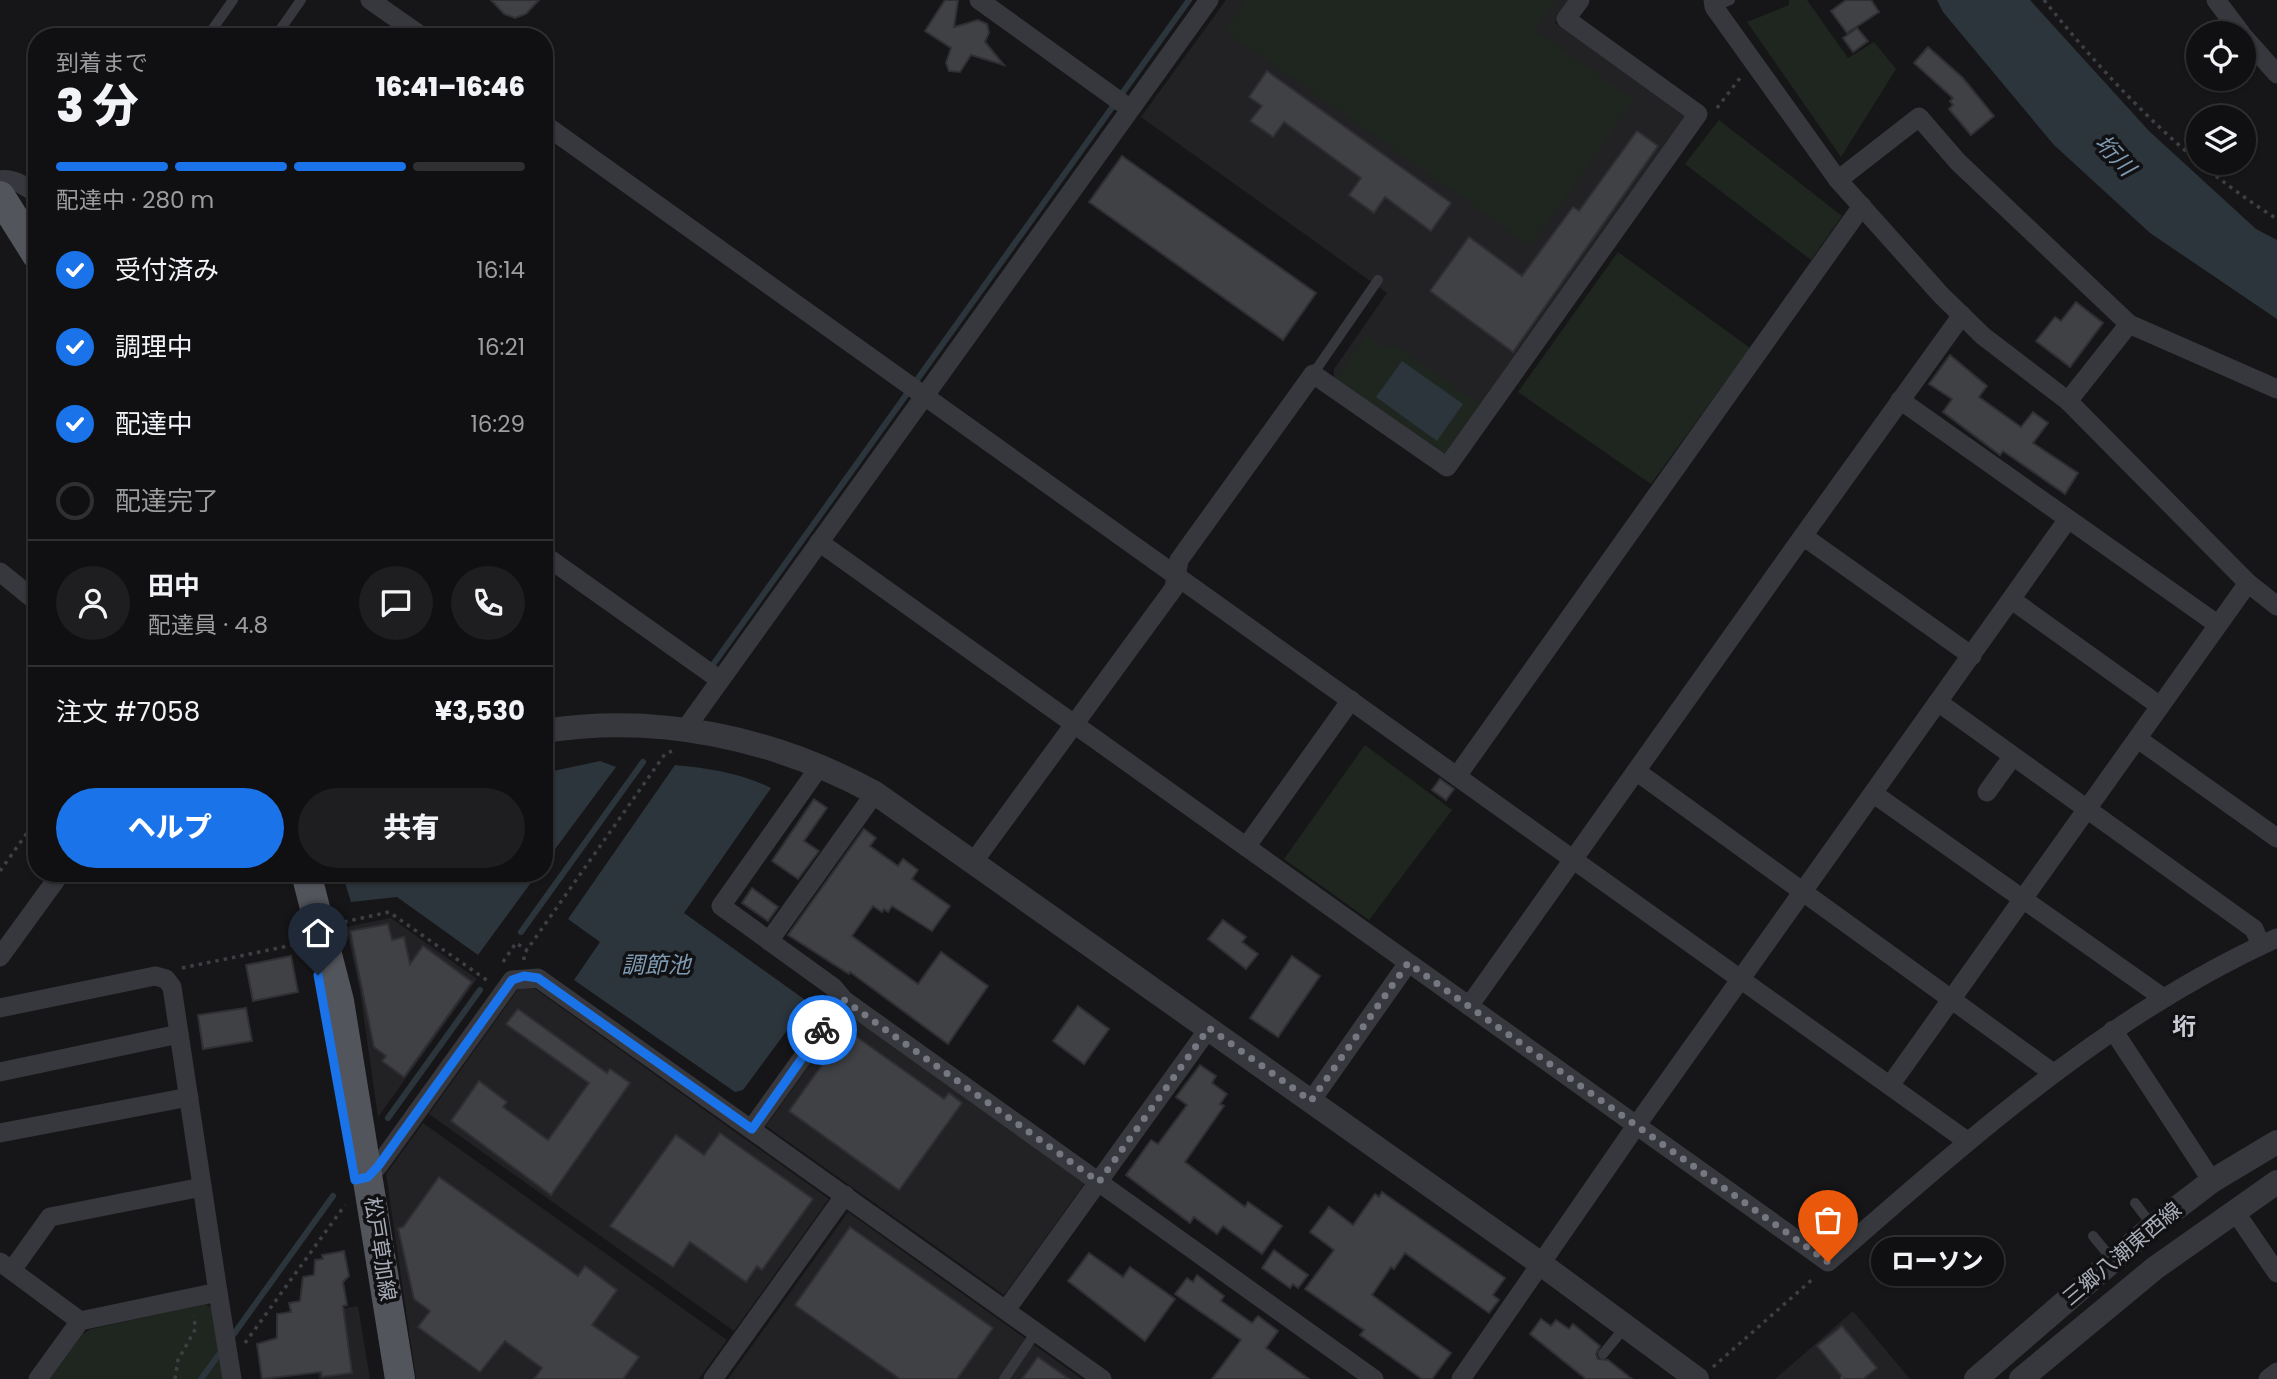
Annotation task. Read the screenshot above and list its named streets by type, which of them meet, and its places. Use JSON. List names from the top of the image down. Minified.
{"streets":{"main road":["松戸草加線"],"street":["三郷八潮東西線"]},"districts":["垳"],"water":["垳川","調節池"],"places":["ローソン"],"page":{"heading":["3 分","到着まで","16:41–16:46"],"panel":["田中","配達員 · 4.8","注文 #7058","¥3,530"],"bar":"配達中 · 280 m","list":[["受付済み","16:14"],["調理中","16:21"],["配達中","16:29"],"配達完了"],"buttons":["ヘルプ","共有"],"bubble":"ローソン"}}
